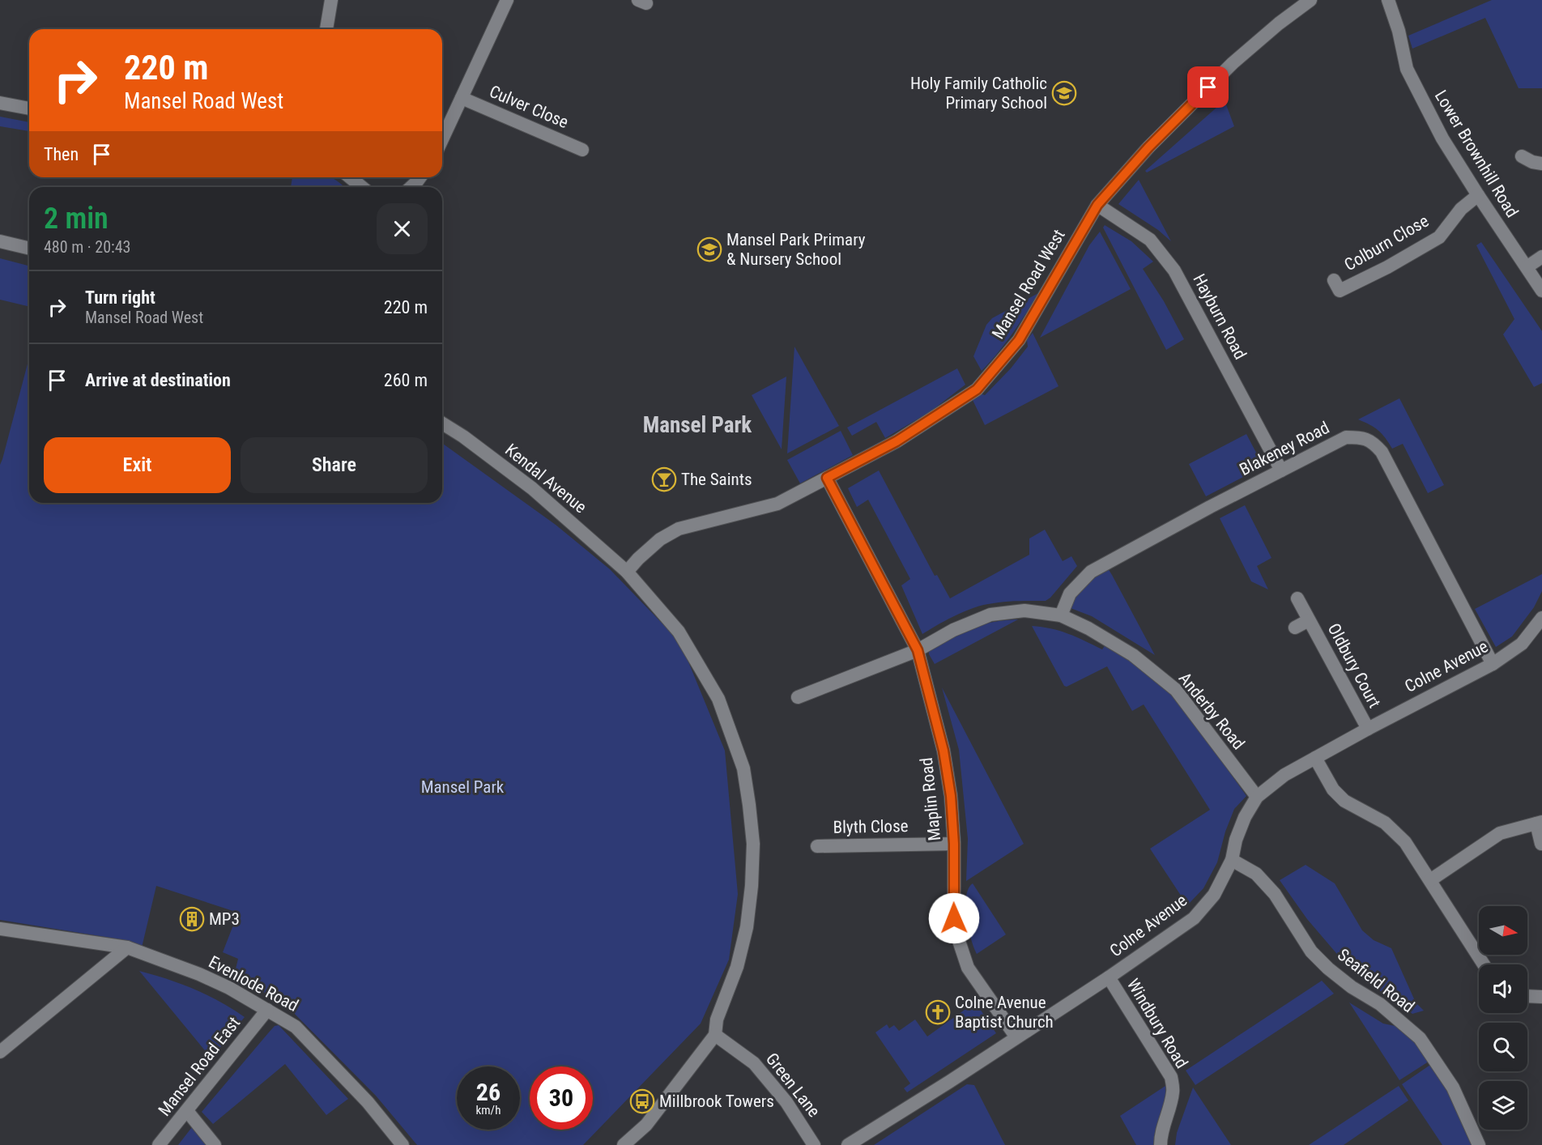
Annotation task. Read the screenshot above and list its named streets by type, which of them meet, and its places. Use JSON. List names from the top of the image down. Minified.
{"streets":{"street":["Culver Close","Lower Brownhill Road","Colburn Close","Mansel Road West","Hayburn Road","Blakeney Road","Kendal Avenue","Oldbury Court","Colne Avenue","Anderby Road","Maplin Road","Blyth Close","Seafield Road","Evenlode Road","Windbury Road","Mansel Road East","Green Lane"]},"crossings":[["Lower Brownhill Road","Colburn Close"],["Mansel Road West","Hayburn Road"],["Mansel Road West","Kendal Avenue"],["Mansel Road West","Maplin Road"],["Hayburn Road","Blakeney Road"],["Blakeney Road","Colne Avenue"],["Blakeney Road","Anderby Road"],["Kendal Avenue","Green Lane"],["Oldbury Court","Colne Avenue"],["Colne Avenue","Anderby Road"],["Colne Avenue","Maplin Road"],["Colne Avenue","Seafield Road"],["Colne Avenue","Windbury Road"],["Anderby Road","Maplin Road"],["Maplin Road","Blyth Close"],["Evenlode Road","Mansel Road East"]],"districts":["Mansel Park"],"parks":["Mansel Park"],"places":{"school or university":["Holy Family Catholic Primary School","Mansel Park Primary & Nursery School"],"bar":["The Saints"],"building":["MP3"],"church":["Colne Avenue Baptist Church"],"bus stop":["Millbrook Towers"]},"north":"right","page":{"turn":["220 m","Mansel Road West"],"then":"Then","heading":["2 min","480 m · 20:43"],"list":[{"name":"Turn right","note":"Mansel Road West","value":"220 m"},{"name":"Arrive at destination","value":"260 m"}],"buttons":["Exit","Share"],"speed":"26 km/h","limit":"30"}}
